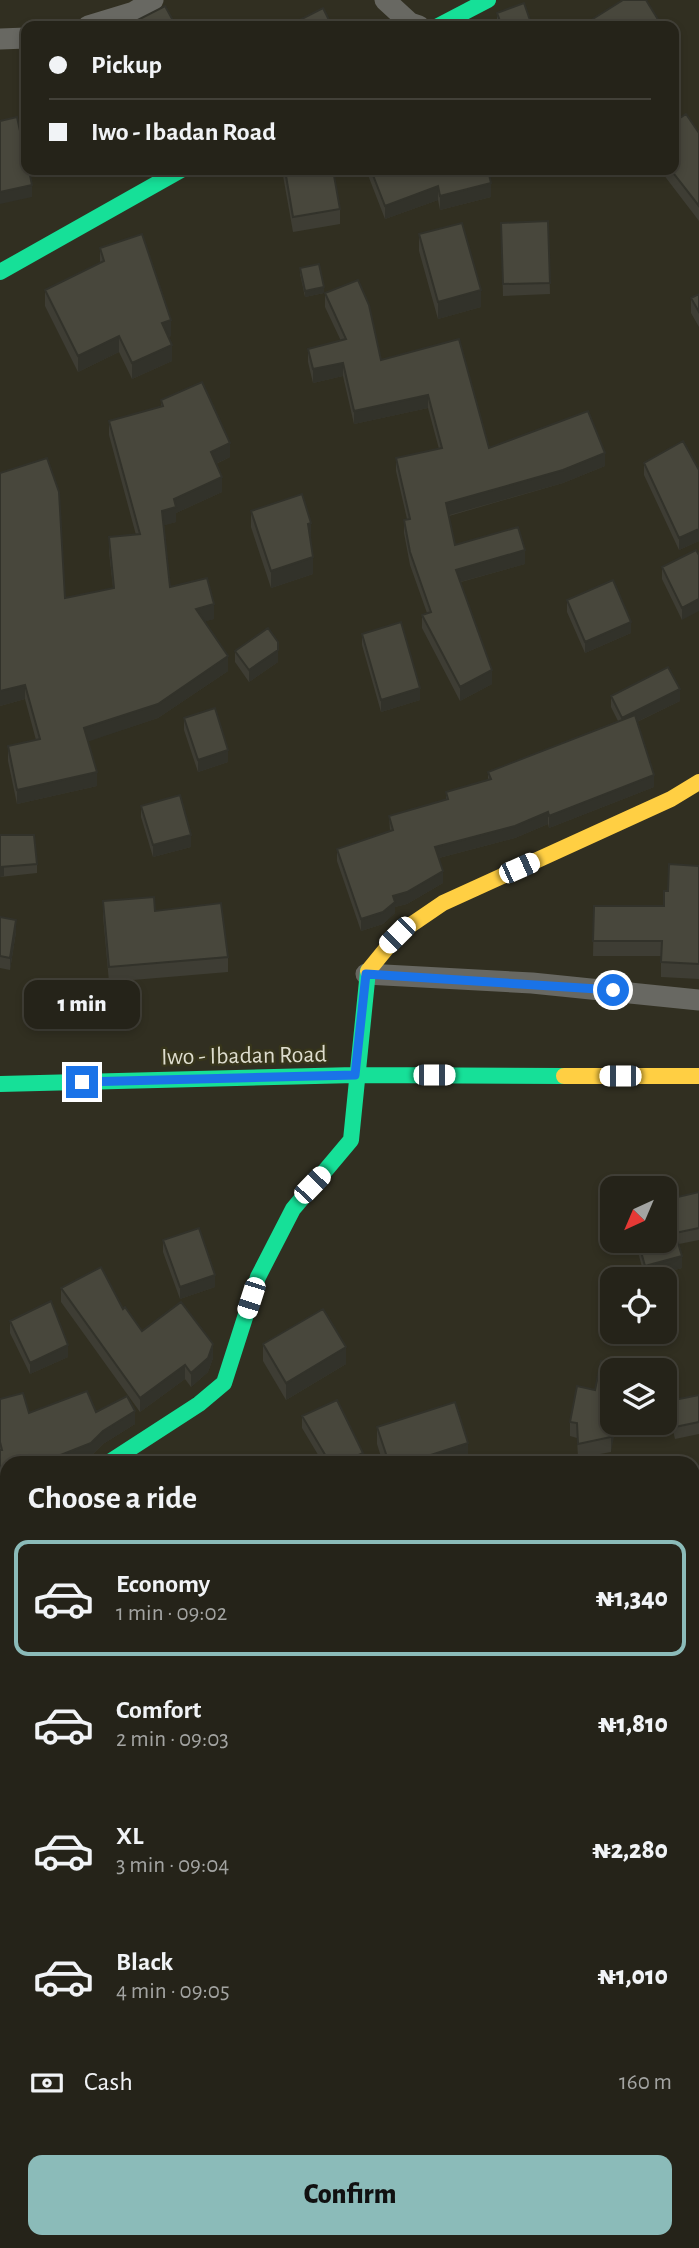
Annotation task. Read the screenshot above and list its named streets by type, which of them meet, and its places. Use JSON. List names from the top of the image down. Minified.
{"streets":{"street":["Iwo - Ibadan Road"]},"north":"bottom left","page":{"banner":["Pickup","Iwo - Ibadan Road"],"bubble":"1 min","heading":"Choose a ride","list":[{"name":"Economy","note":"1 min · 09:02","value":"₦1,340"},{"name":"Comfort","note":"2 min · 09:03","value":"₦1,810"},{"name":"XL","note":"3 min · 09:04","value":"₦2,280"},{"name":"Black","note":"4 min · 09:05","value":"₦1,010"}],"pay":["Cash","160 m"],"buttons":"Confirm"}}
